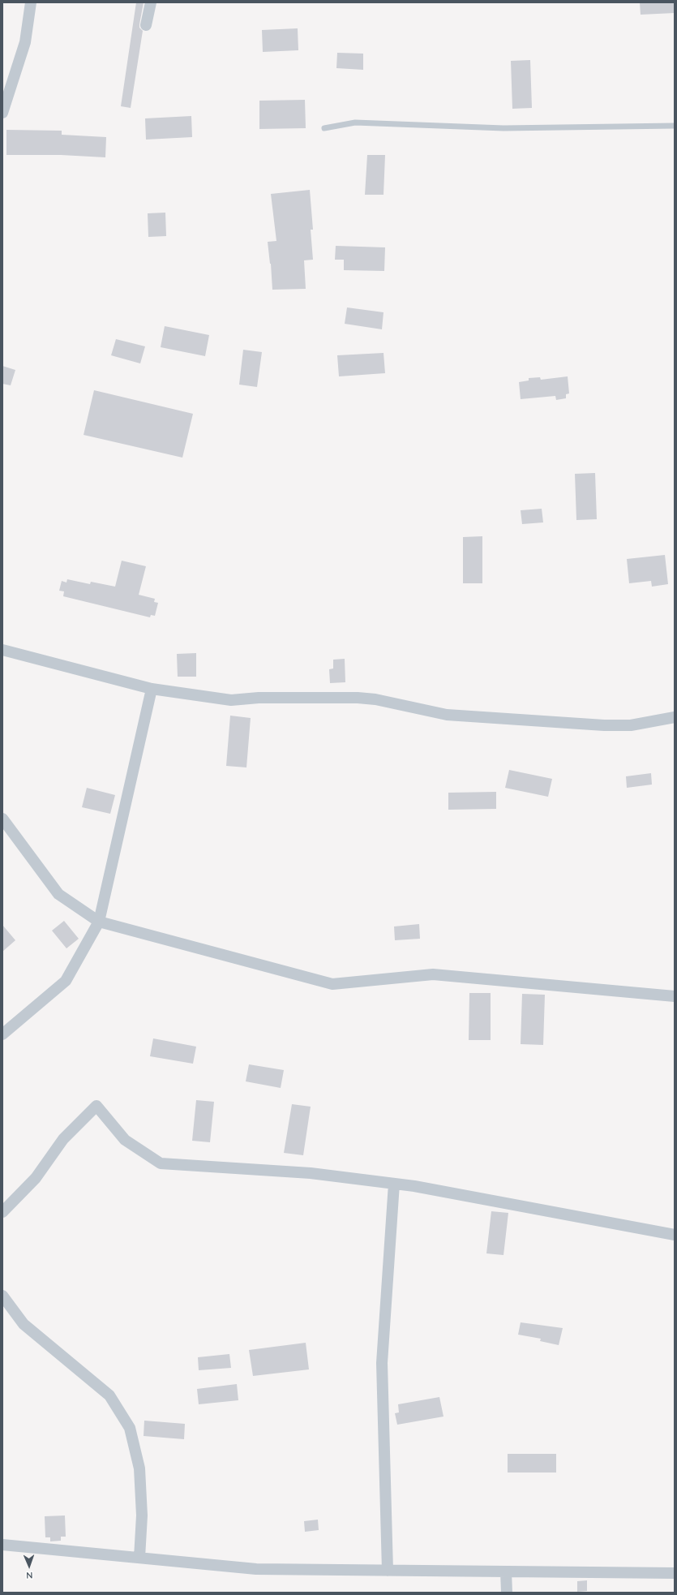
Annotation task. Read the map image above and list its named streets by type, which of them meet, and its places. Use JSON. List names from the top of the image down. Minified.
{"north":"bottom"}
